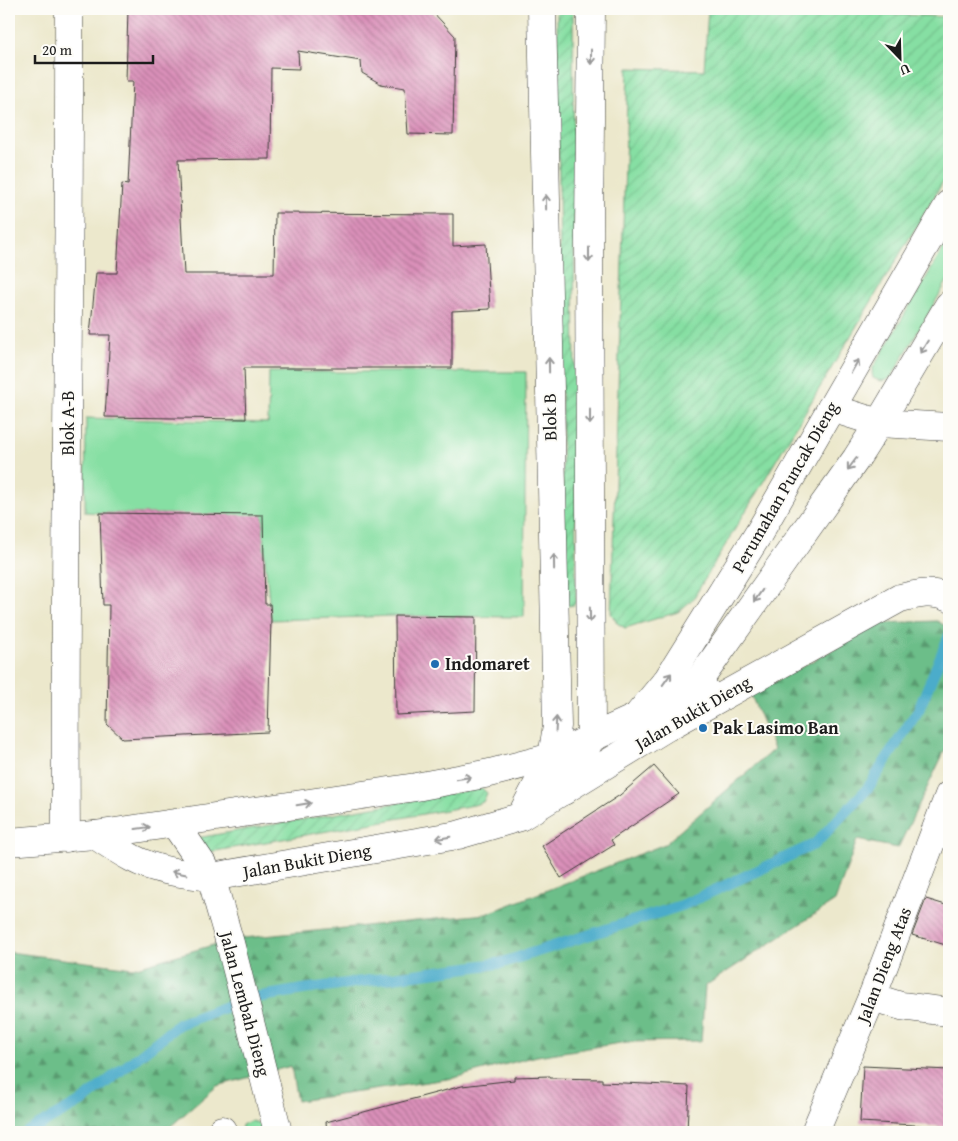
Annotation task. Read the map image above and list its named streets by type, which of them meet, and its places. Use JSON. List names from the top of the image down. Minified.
{"streets":{"street":["Blok B","Blok A-B","Perumahan Puncak Dieng","Jalan Bukit Dieng","Jalan Dieng Atas","Jalan Lembah Dieng"]},"crossings":[["Blok B","Jalan Bukit Dieng"],["Blok A-B","Jalan Bukit Dieng"],["Perumahan Puncak Dieng","Jalan Bukit Dieng"],["Jalan Bukit Dieng","Jalan Lembah Dieng"]],"places":["Indomaret","Pak Lasimo Ban"],"scale_bar":"20 m","north":"bottom right"}
